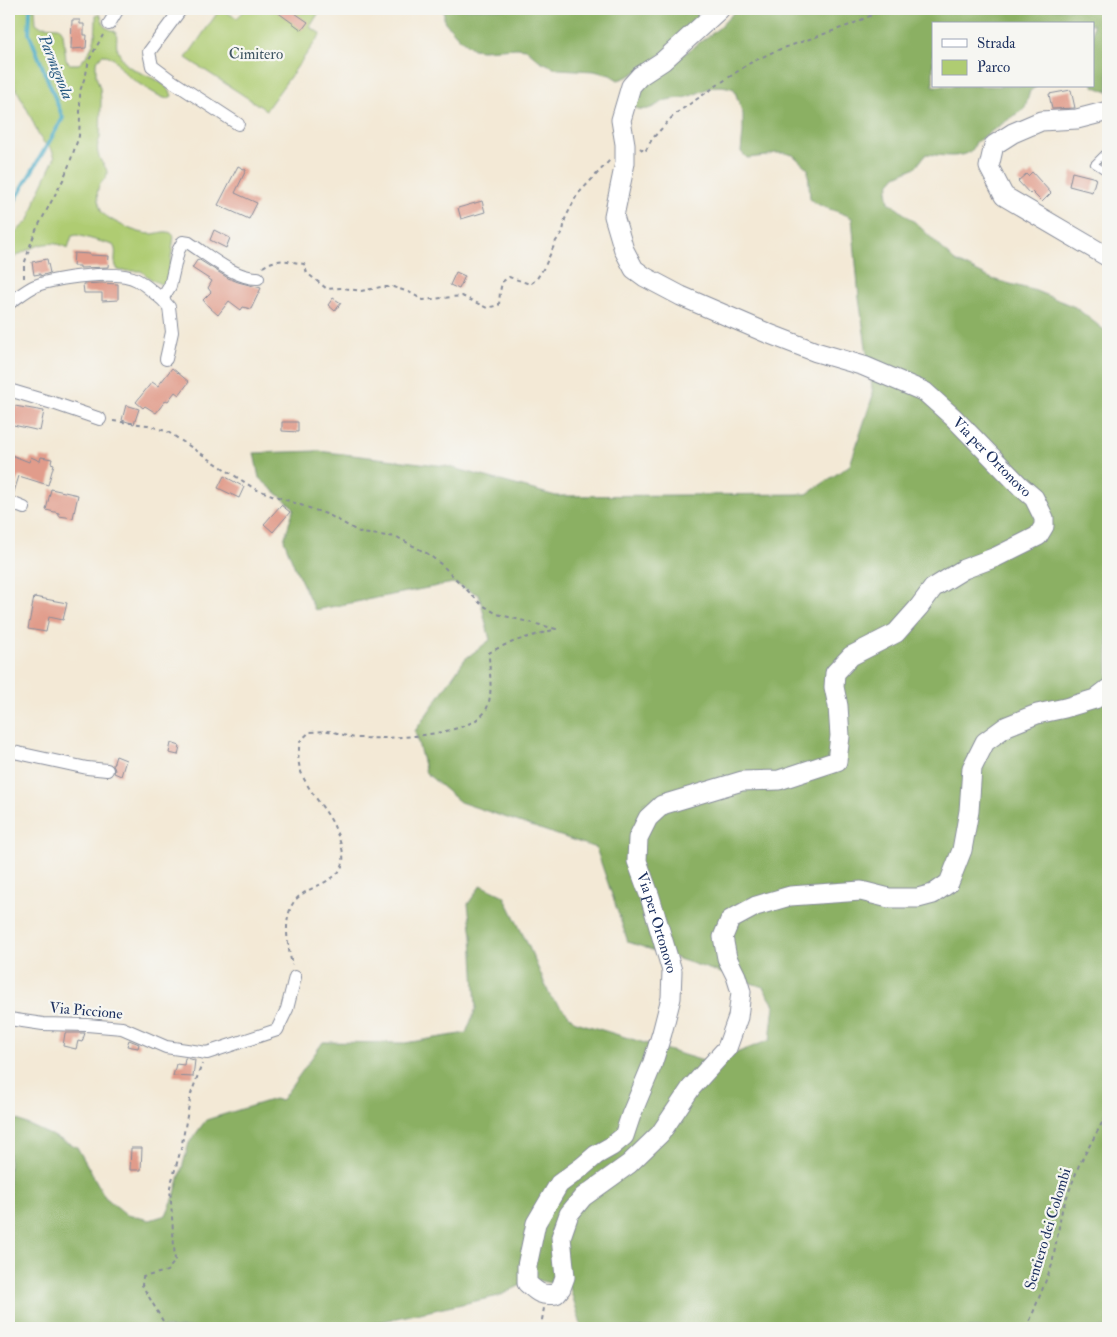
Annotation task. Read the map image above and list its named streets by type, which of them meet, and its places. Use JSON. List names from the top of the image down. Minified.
{"streets":{"street":["Via per Ortonovo","Via Piccione"],"path":["Sentiero dei Colombi"]},"water":["Parmignola"],"parks":["Cimitero"],"legend":["Strada","Parco"]}
